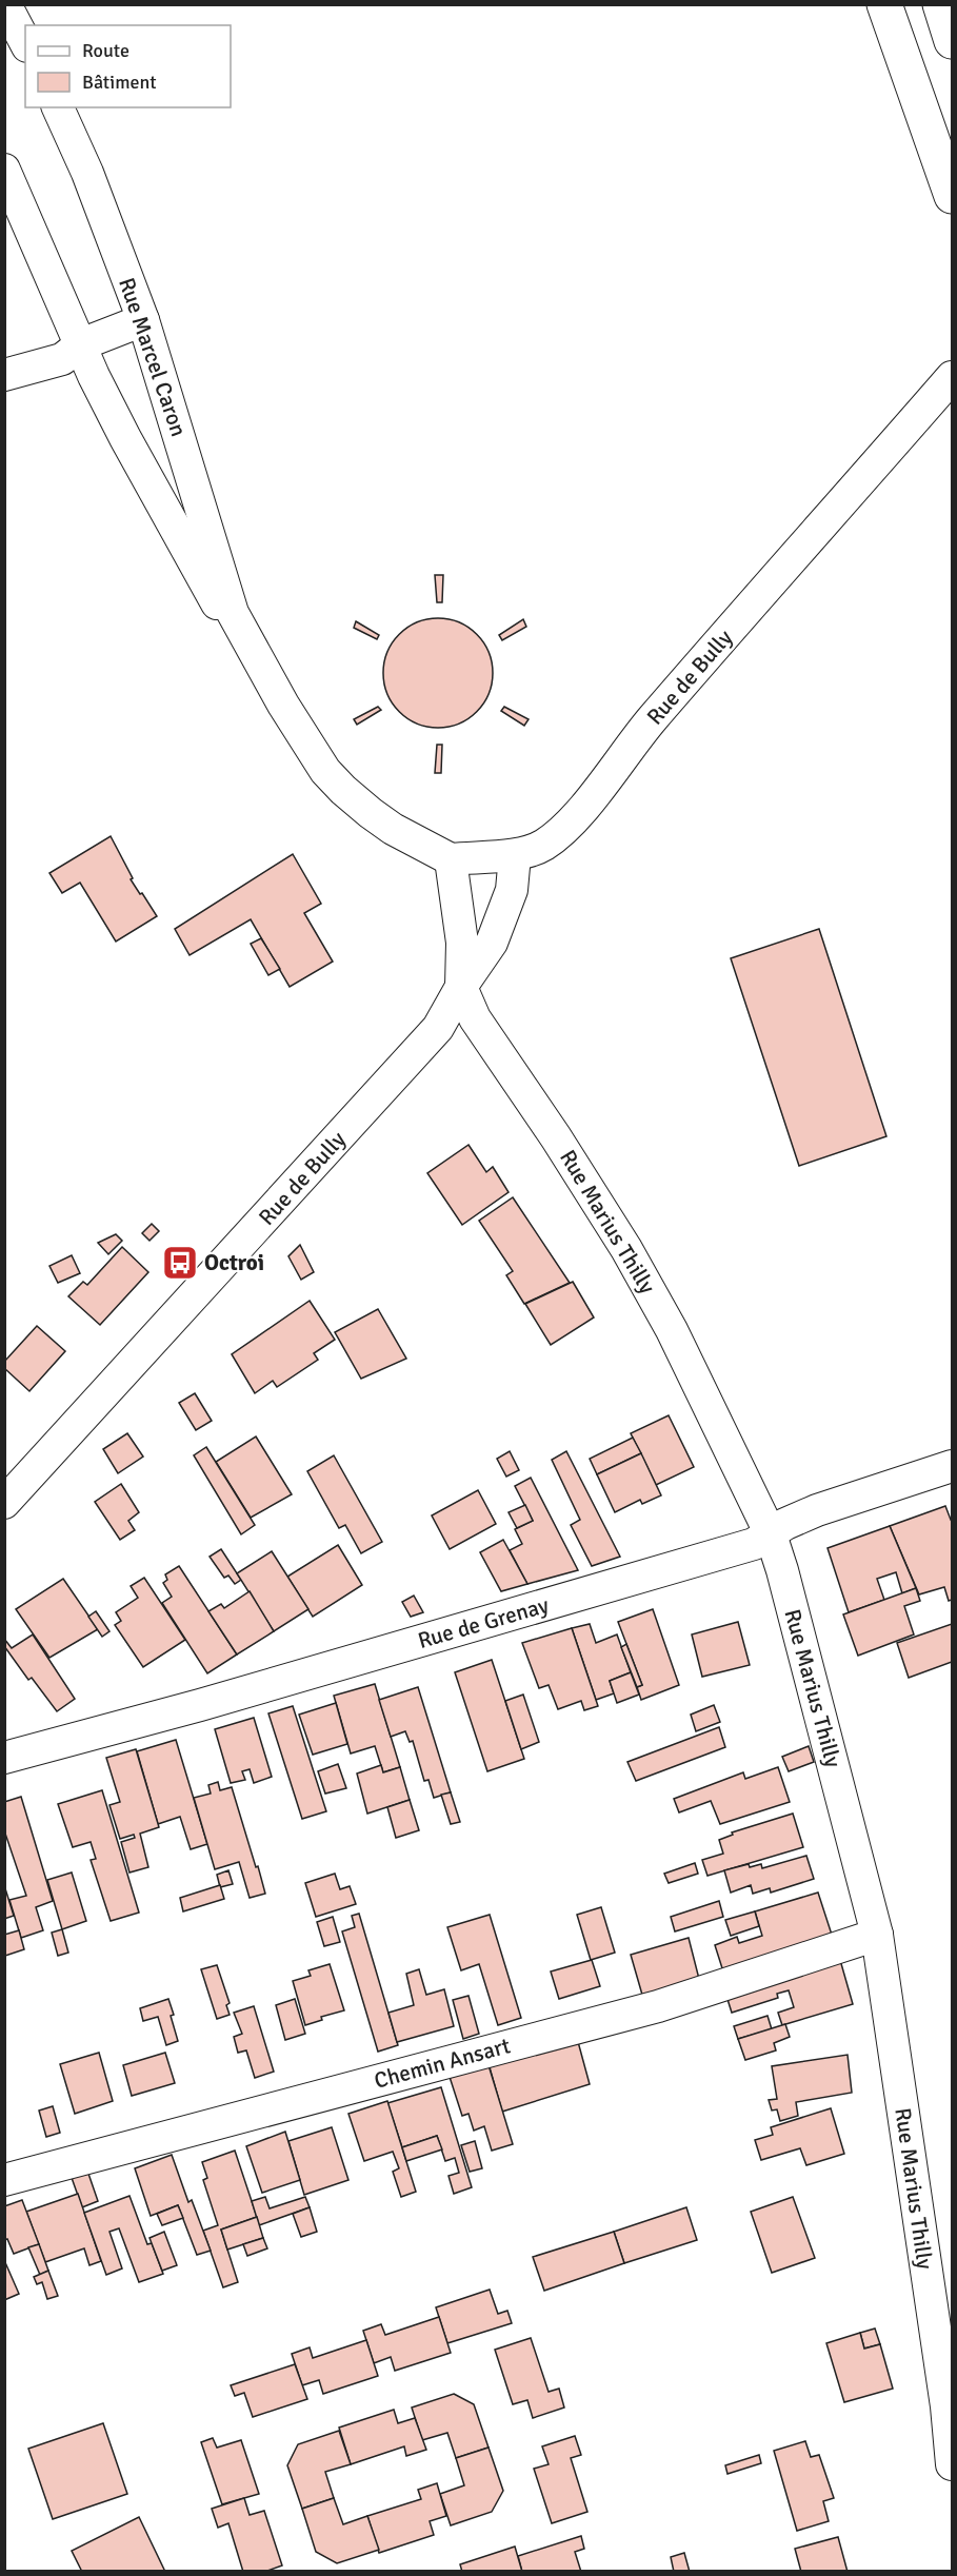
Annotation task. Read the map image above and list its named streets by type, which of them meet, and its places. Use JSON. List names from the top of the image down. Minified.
{"streets":{"street":["Rue Marcel Caron","Rue de Bully","Rue Marius Thilly","Rue de Grenay","Chemin Ansart"]},"crossings":[["Rue Marcel Caron","Rue de Bully"],["Rue de Bully","Rue Marius Thilly"],["Rue Marius Thilly","Rue de Grenay"],["Rue Marius Thilly","Chemin Ansart"]],"places":{"bus stop":["Octroi"]},"legend":["Route","Bâtiment"]}
